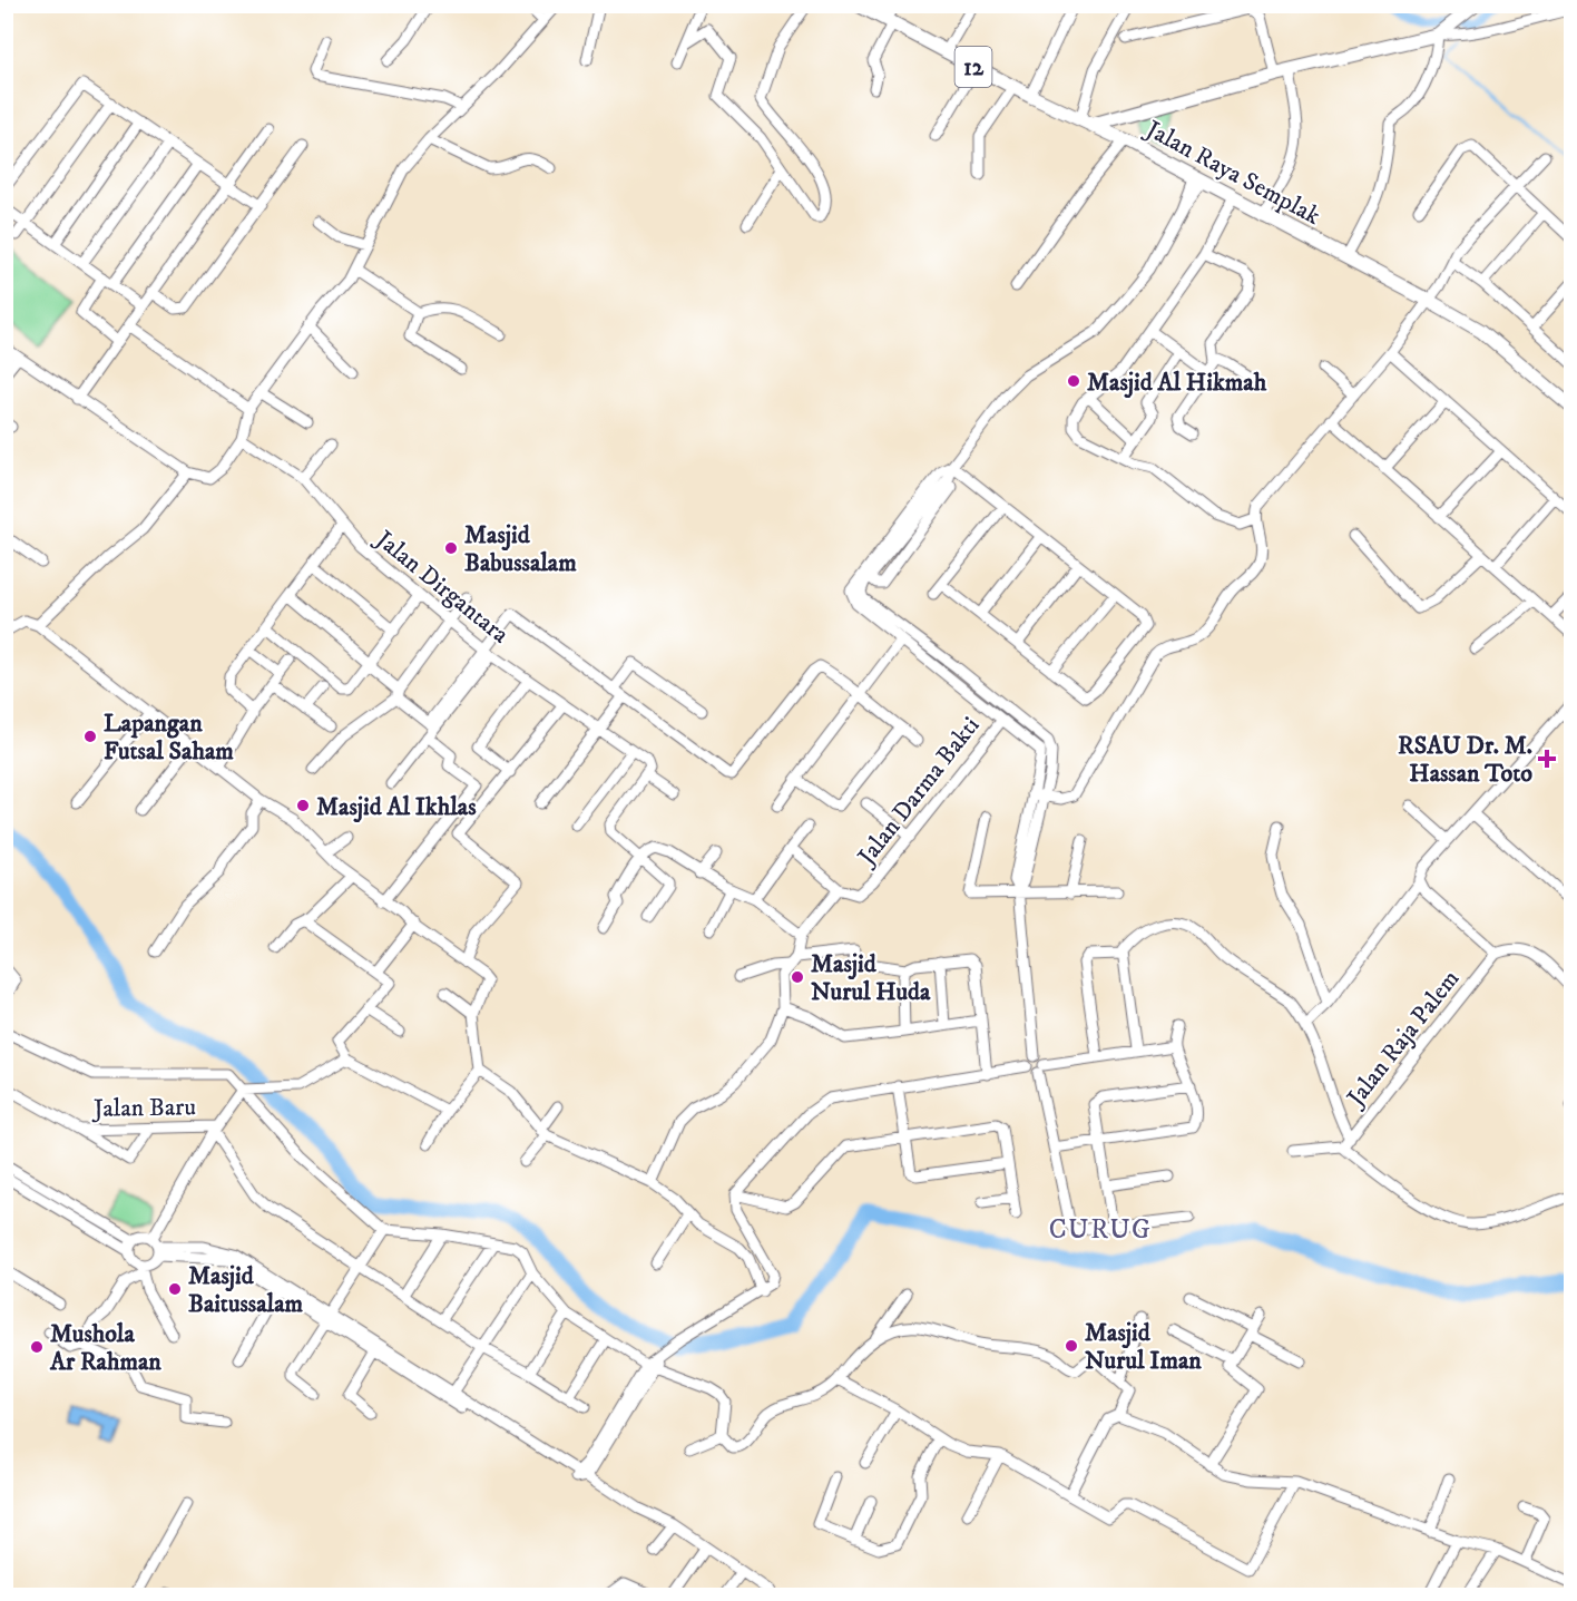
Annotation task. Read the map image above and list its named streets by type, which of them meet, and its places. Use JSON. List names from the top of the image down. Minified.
{"streets":{"main road":["12","Jalan Raya Semplak"],"street":["Jalan Dirgantara","Jalan Darma Bakti","Jalan Raja Palem","Jalan Baru"]},"districts":["CURUG"],"places":{"other":["Masjid Al Hikmah","Masjid Babussalam","Lapangan Futsal Saham","Masjid Al Ikhlas","Masjid Nurul Huda","Masjid Baitussalam","Masjid Nurul Iman","Mushola Ar Rahman"],"health":["RSAU Dr. M. Hassan Toto"]}}
